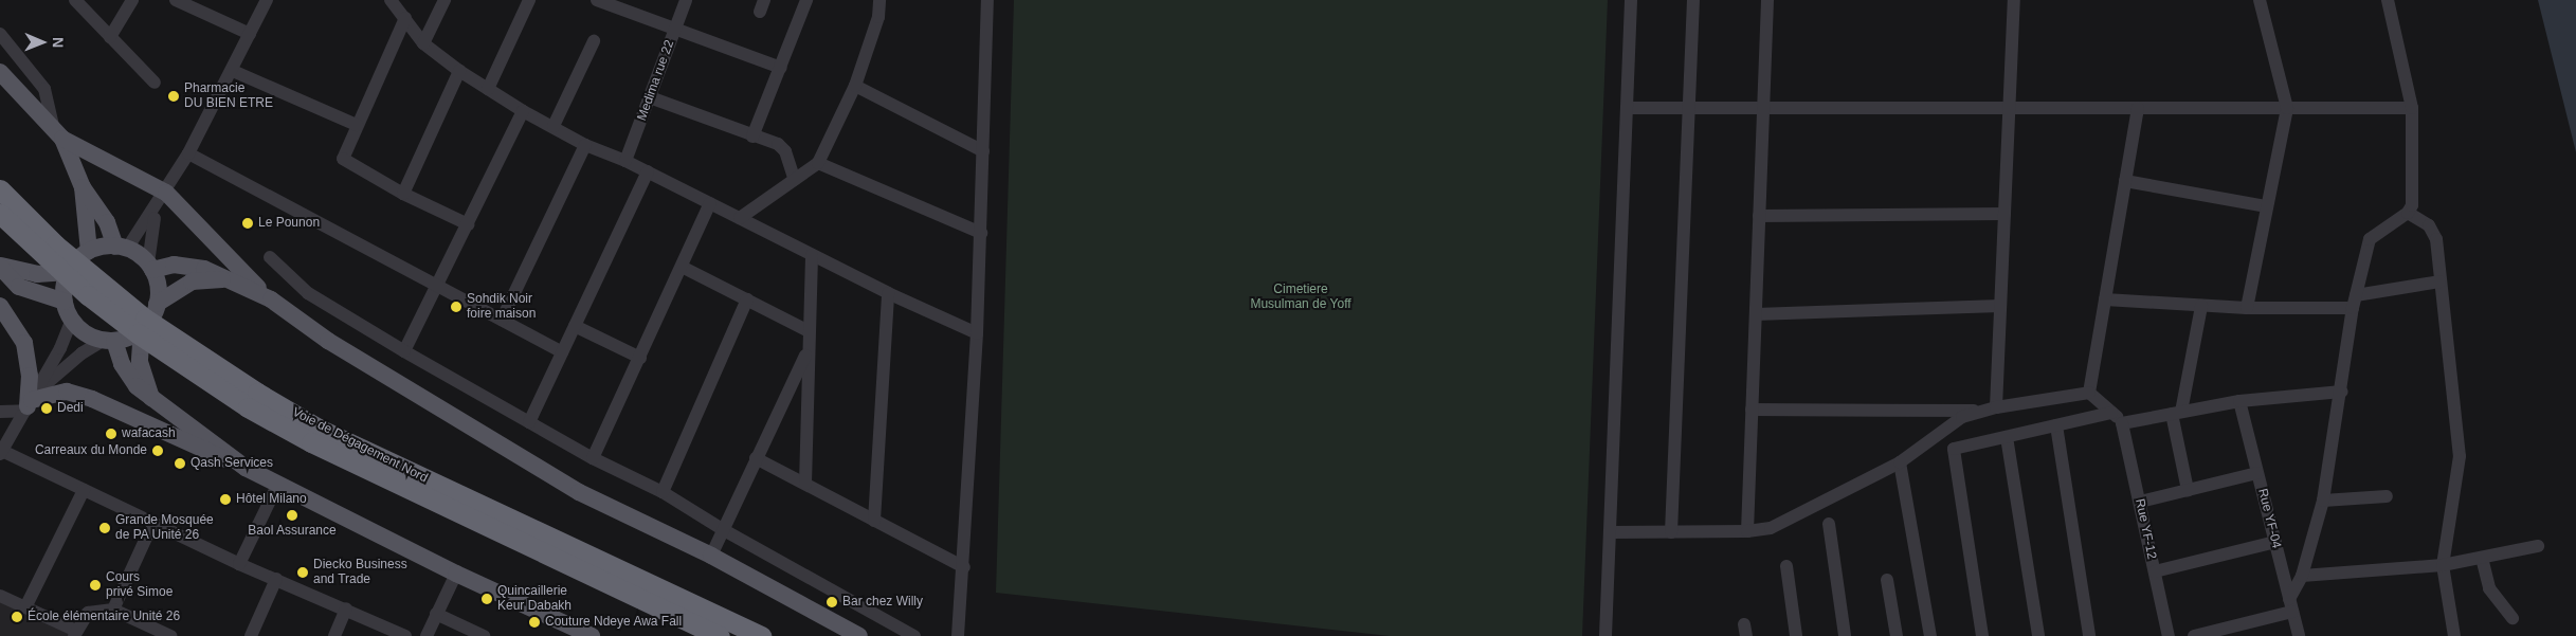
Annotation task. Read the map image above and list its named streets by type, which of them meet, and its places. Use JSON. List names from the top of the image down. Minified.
{"streets":{"highway":["Voie de Dégagement Nord"],"street":["Medima rue 22","Rue YF-04","Rue YF-12"]},"parks":["Cimetiere Musulman de Yoff"],"places":["Pharmacie DU BIEN ETRE","Le Pounon","Sohdik Noir foire maison","Dedi","wafacash","Carreaux du Monde","Qash Services","Hôtel Milano","Baol Assurance","Grande Mosquée de PA Unité 26","Diecko Business and Trade","Cours privé Simoe","Quincaillerie Keur Dabakh","Bar chez Willy","École élémentaire Unité 26","Couture Ndeye Awa Fall"],"north":"right"}
